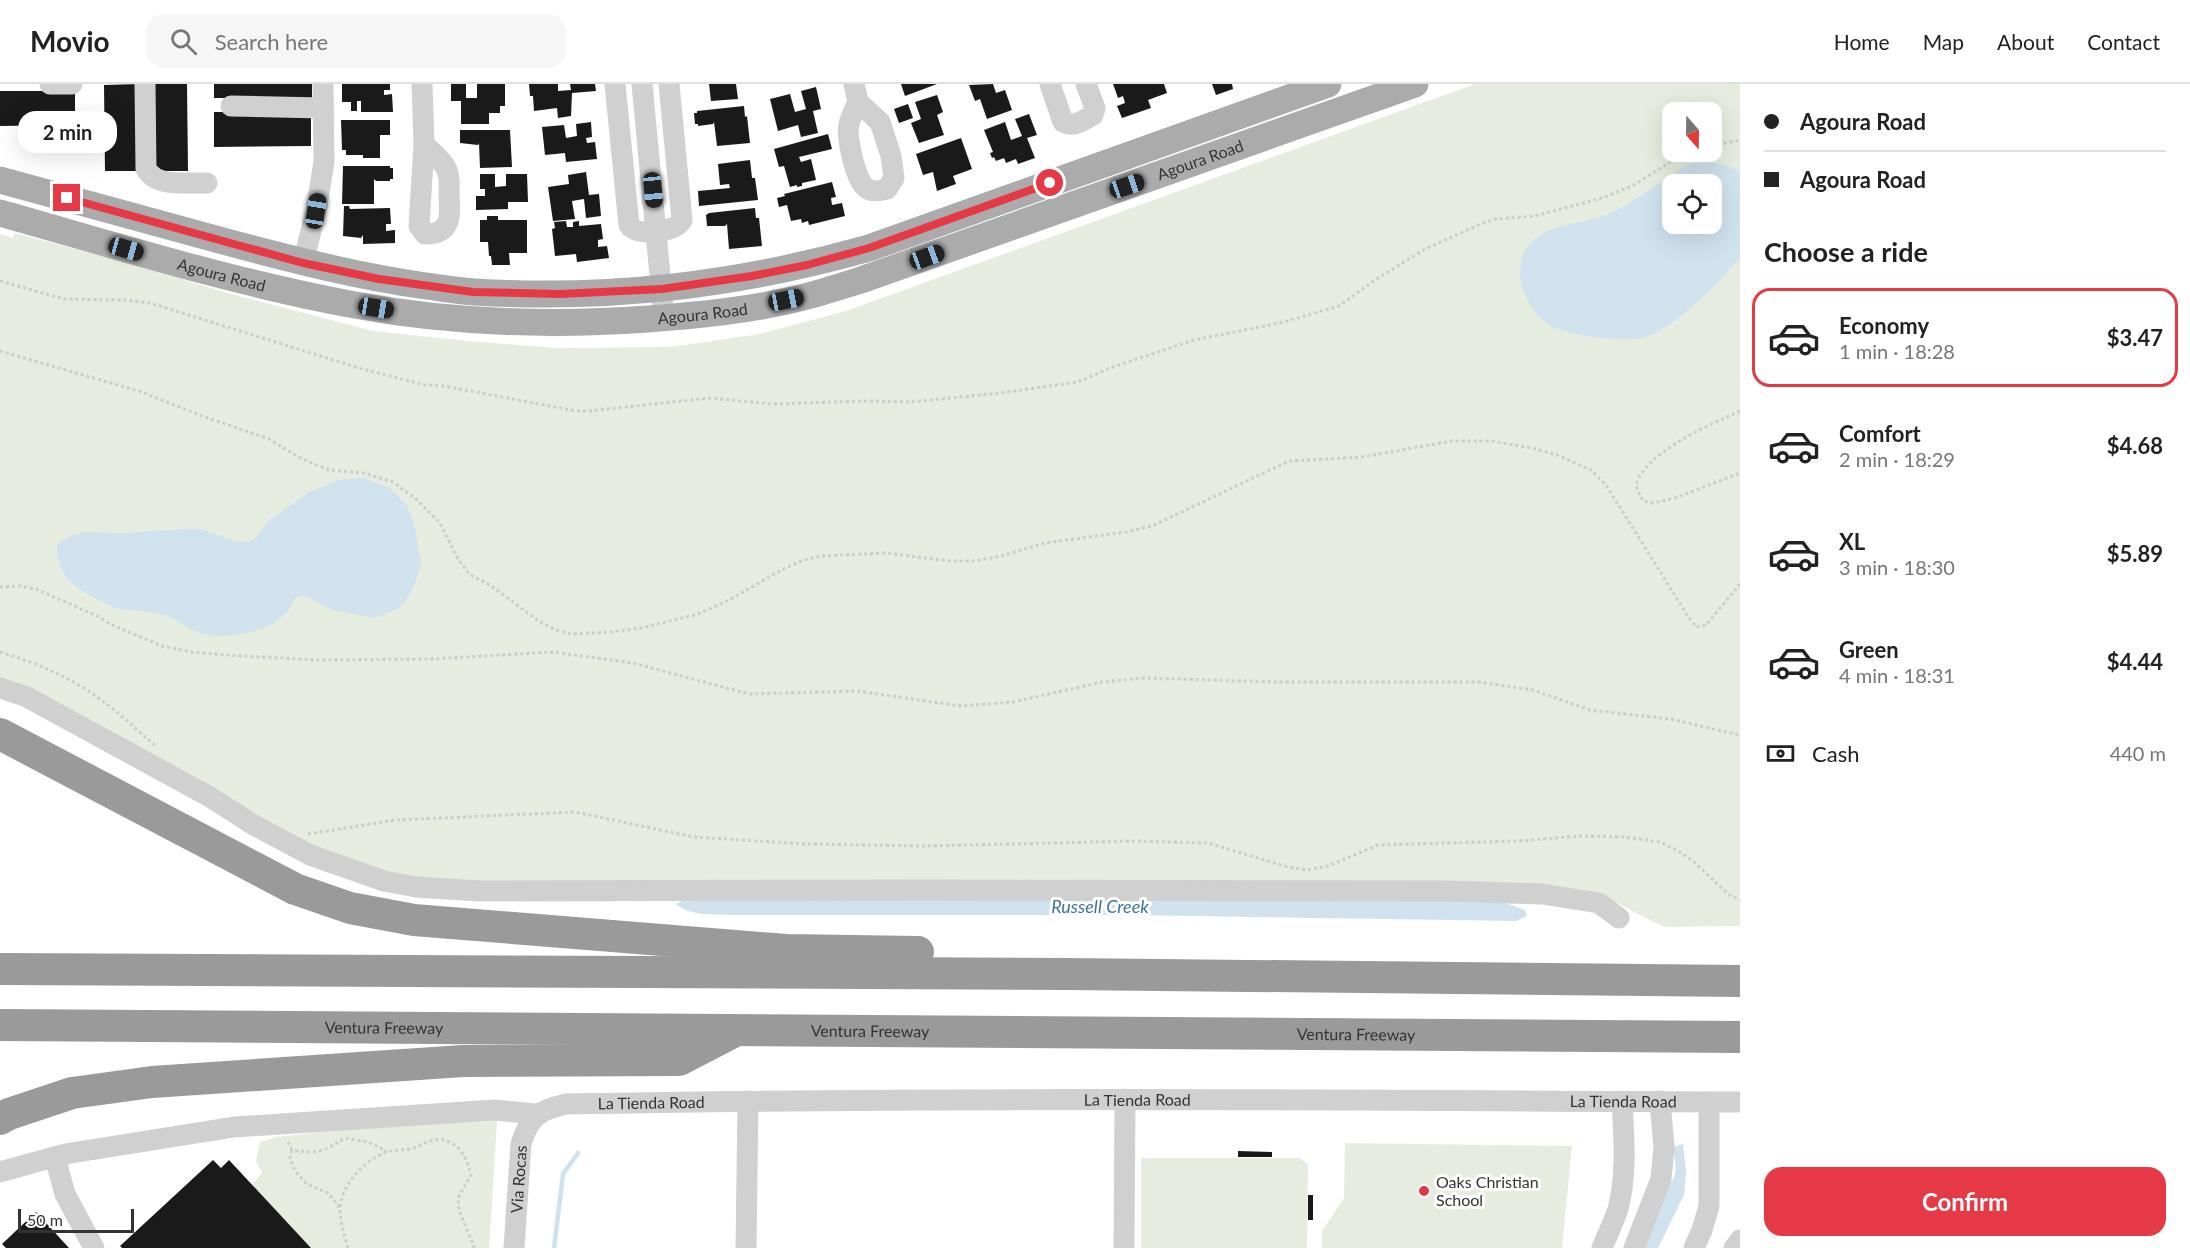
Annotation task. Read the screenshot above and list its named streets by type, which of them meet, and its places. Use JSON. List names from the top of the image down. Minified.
{"streets":{"highway":["Ventura Freeway"],"main road":["Agoura Road"],"street":["La Tienda Road","Via Rocas"]},"crossings":[["La Tienda Road","Via Rocas"]],"water":["Russell Creek"],"places":["Oaks Christian School"],"scale_bar":"50 m","north":"bottom","page":{"header":"Movio","search":"Search here","nav":["Home","Map","About","Contact"],"banner":["Agoura Road","Agoura Road"],"bubble":"2 min","heading":"Choose a ride","list":[{"name":"Economy","note":"1 min · 18:28","value":"$3.47"},{"name":"Comfort","note":"2 min · 18:29","value":"$4.68"},{"name":"XL","note":"3 min · 18:30","value":"$5.89"},{"name":"Green","note":"4 min · 18:31","value":"$4.44"}],"pay":["Cash","440 m"],"buttons":"Confirm","scale":"50 m"}}
